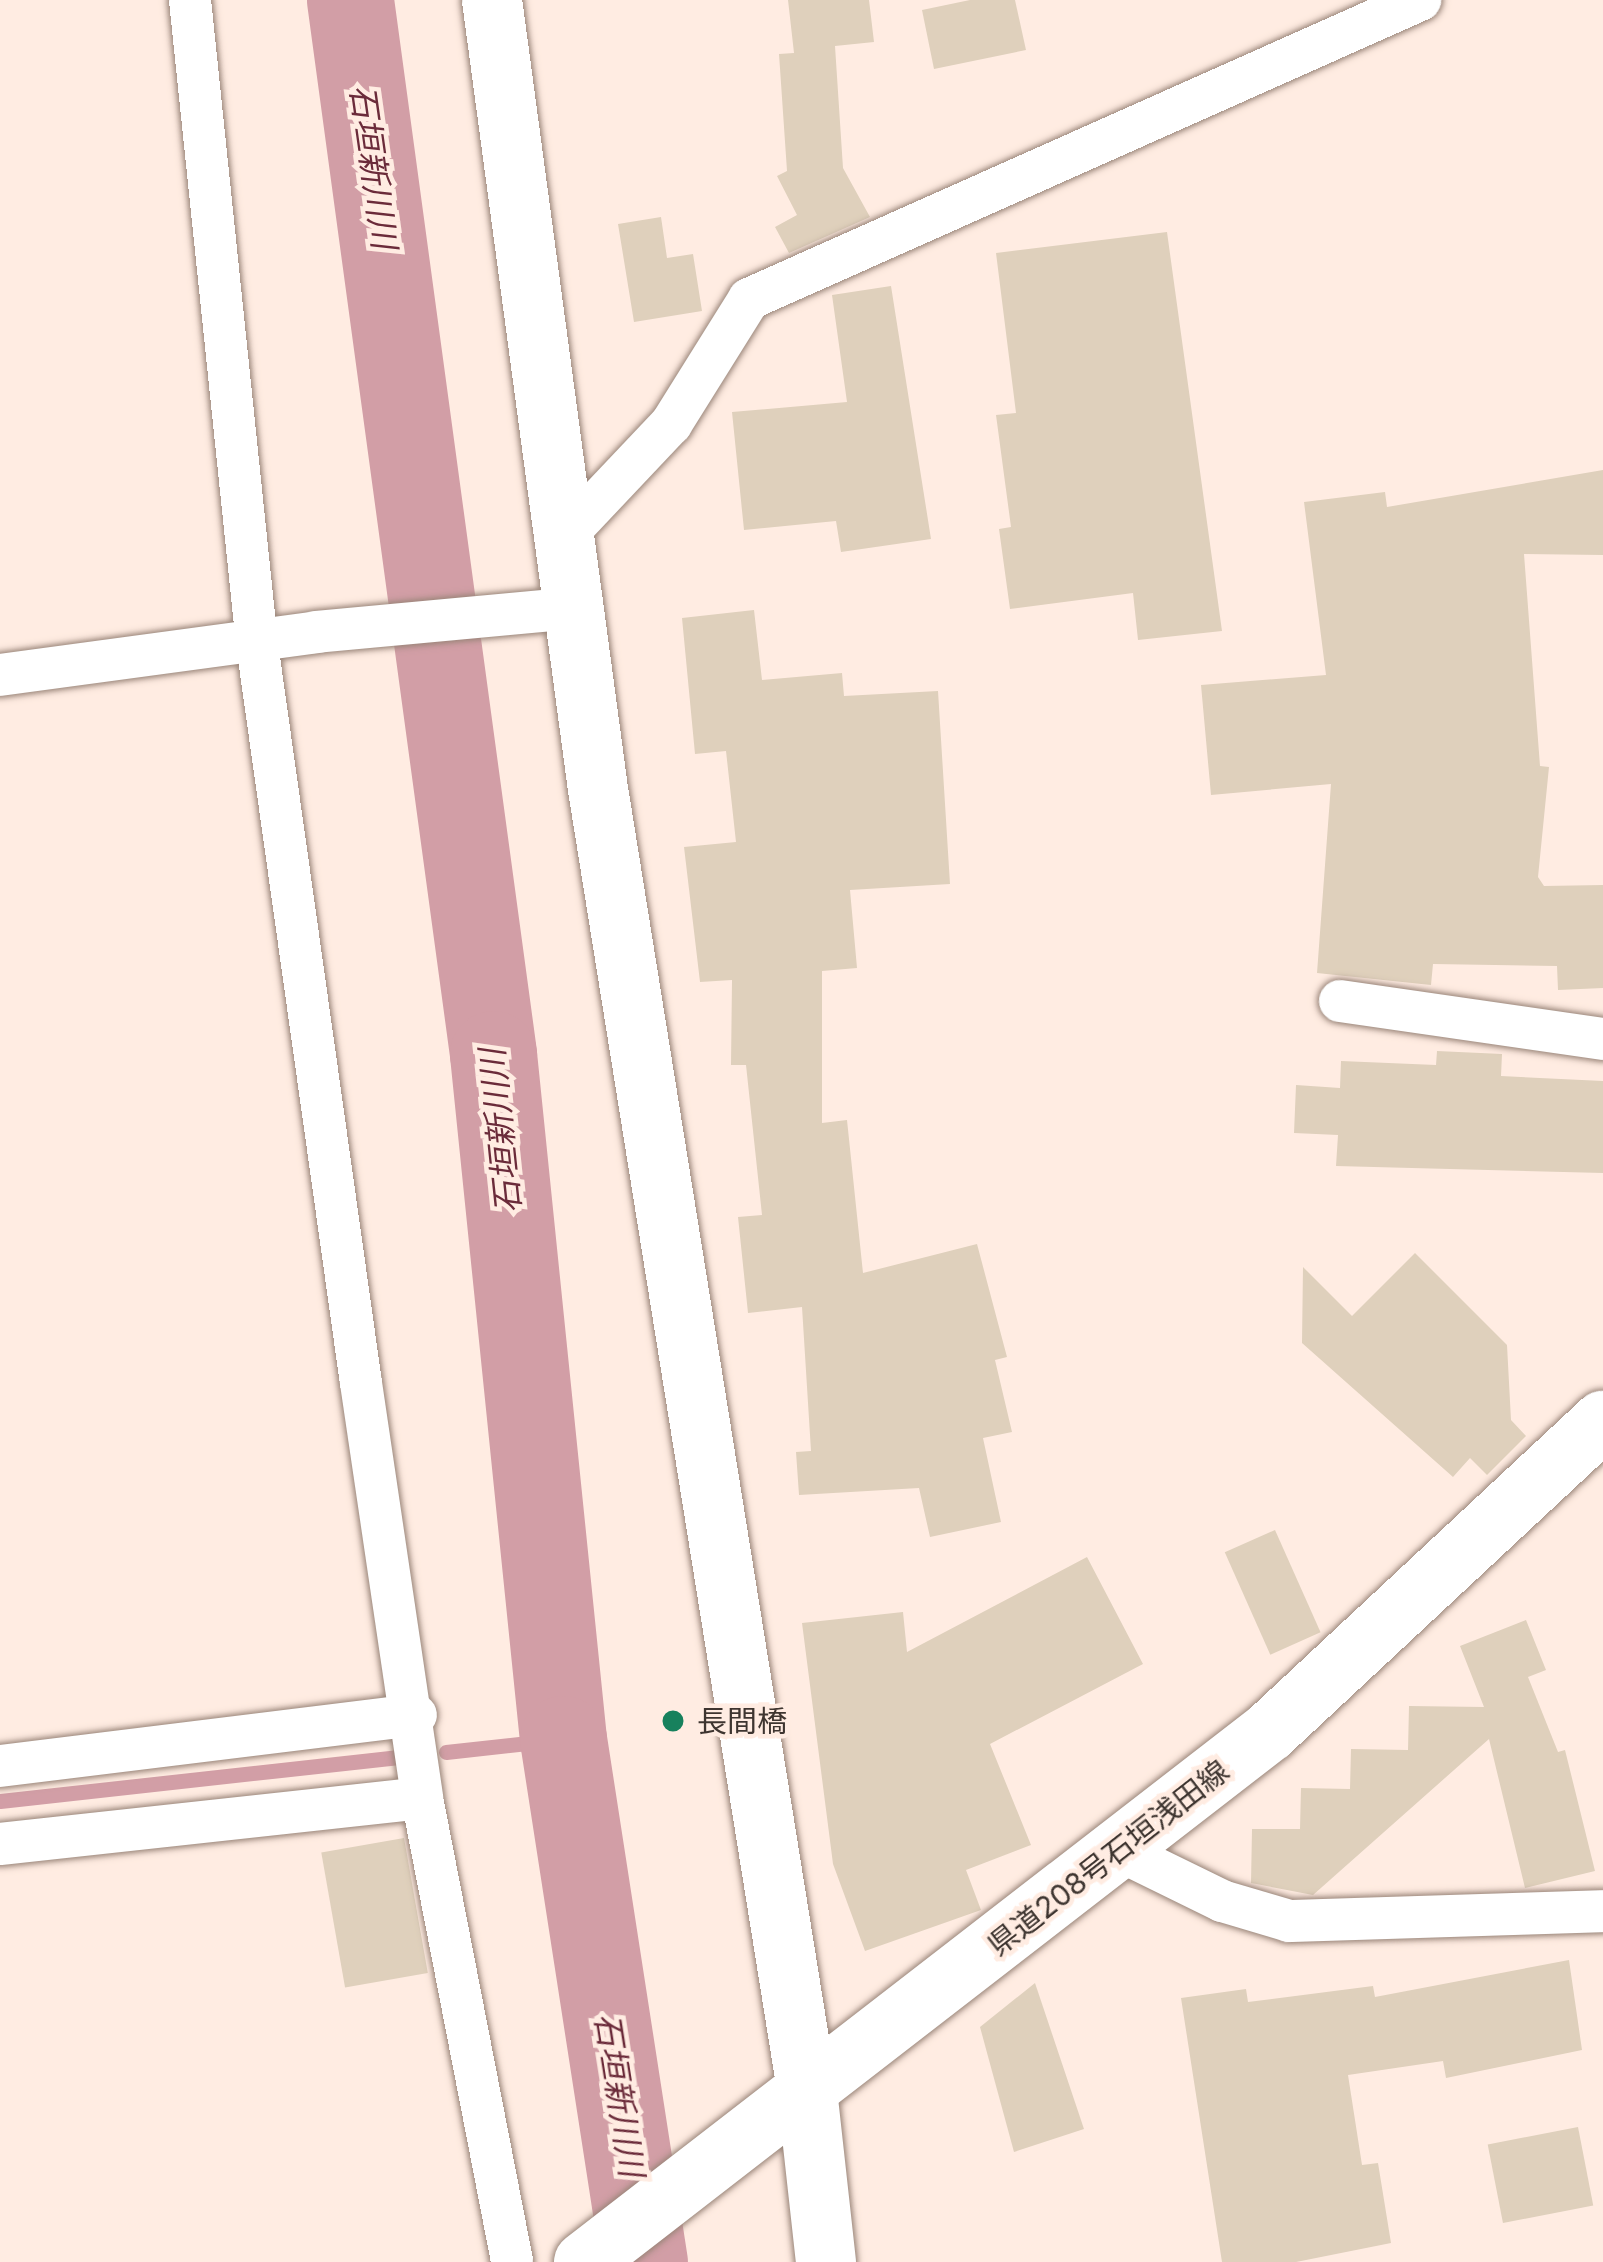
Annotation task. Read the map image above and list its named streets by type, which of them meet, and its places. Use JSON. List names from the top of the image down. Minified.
{"streets":{"street":["県道208号石垣浅田線"]},"water":["石垣新川川"],"places":["長間橋"]}
